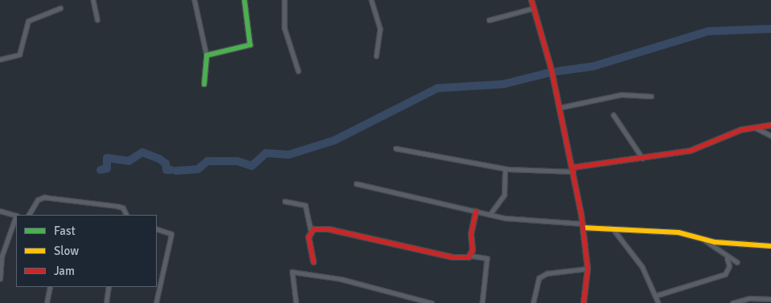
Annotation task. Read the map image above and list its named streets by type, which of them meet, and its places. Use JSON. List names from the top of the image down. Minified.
{"legend":["Fast","Slow","Jam"]}
